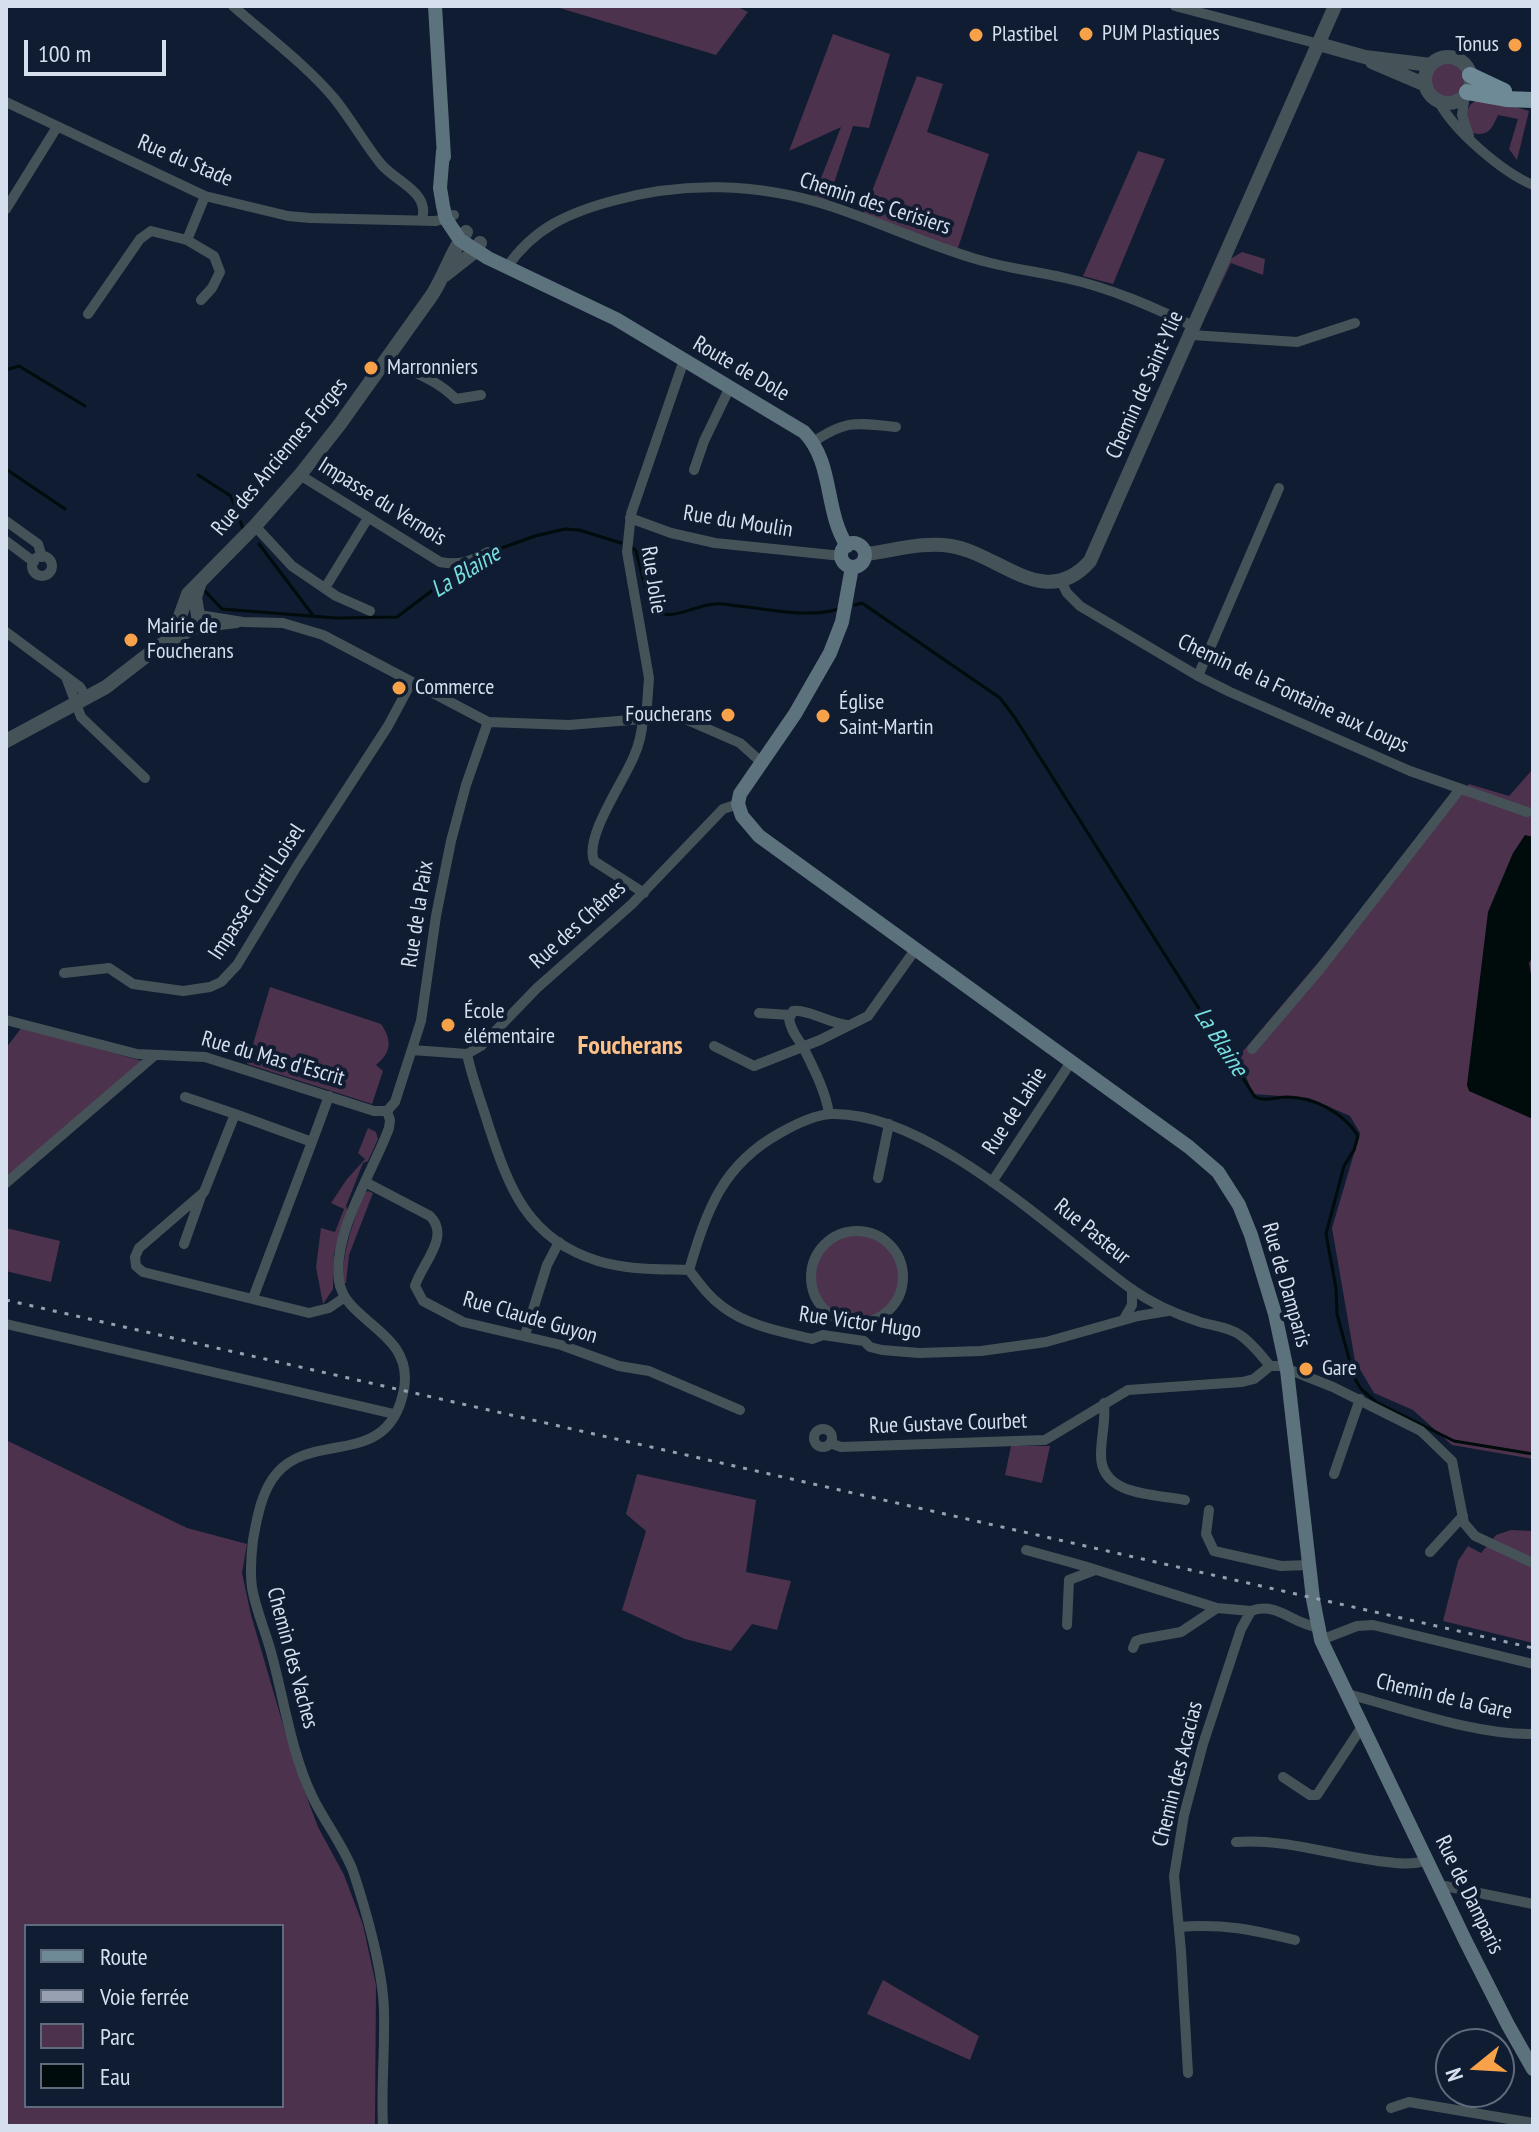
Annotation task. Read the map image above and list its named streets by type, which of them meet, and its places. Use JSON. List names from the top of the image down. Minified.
{"streets":{"main road":["Route de Dole","Rue de Damparis"],"street":["Rue du Stade","Chemin des Cerisiers","Chemin de Saint-Ylie","Rue des Anciennes Forges","Impasse du Vernois","Rue du Moulin","Rue Jolie","Chemin de la Fontaine aux Loups","Impasse Curtil Loisel","Rue de la Paix","Rue des Chênes","Rue du Mas d'Escrit","Rue de Lahie","Rue Pasteur","Rue Claude Guyon","Rue Victor Hugo","Rue Gustave Courbet","Chemin des Vaches","Chemin de la Gare","Chemin des Acacias"]},"crossings":[["Rue du Stade","Route de Dole"],["Chemin des Cerisiers","Route de Dole"],["Chemin des Cerisiers","Chemin de Saint-Ylie"],["Route de Dole","Rue des Anciennes Forges"],["Route de Dole","Rue Jolie"],["Chemin de Saint-Ylie","Chemin de la Fontaine aux Loups"],["Rue des Anciennes Forges","Impasse du Vernois"],["Rue du Moulin","Rue Jolie"],["Rue Jolie","Rue des Chênes"],["Rue de la Paix","Rue du Mas d'Escrit"],["Rue des Chênes","Rue de Damparis"],["Rue de Lahie","Rue Pasteur"],["Rue de Lahie","Rue de Damparis"],["Rue Pasteur","Rue Victor Hugo"],["Rue Pasteur","Rue Gustave Courbet"],["Rue de Damparis","Chemin de la Gare"]],"districts":["Foucherans"],"water":["La Blaine"],"places":["PUM Plastiques","Plastibel","Tonus","Marronniers","Mairie de Foucherans","Commerce","Foucherans","Église Saint-Martin","École élémentaire","Gare"],"legend":["Route","Voie ferrée","Parc","Eau"],"scale_bar":"100 m","north":"left"}
